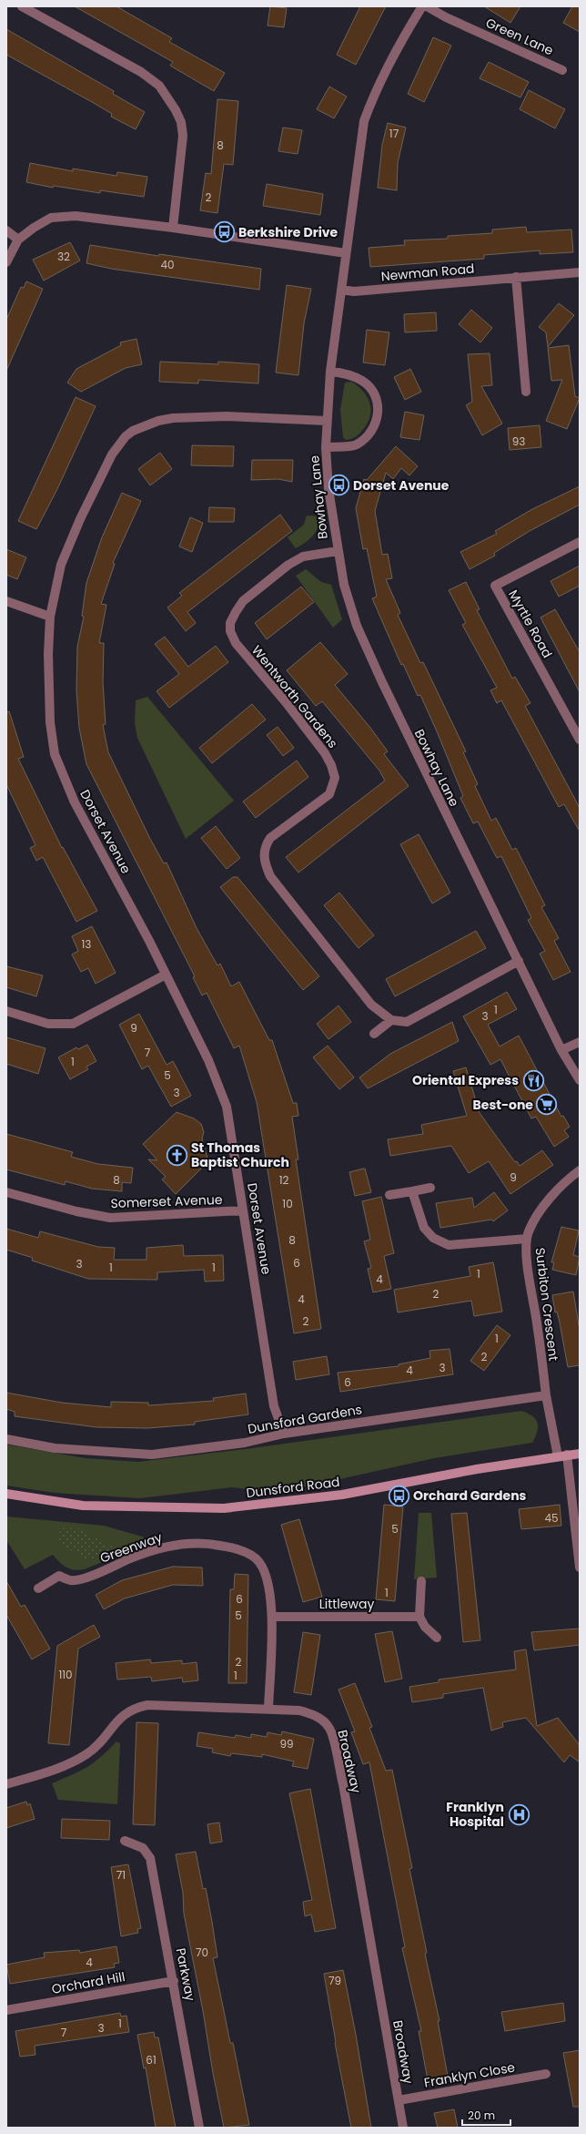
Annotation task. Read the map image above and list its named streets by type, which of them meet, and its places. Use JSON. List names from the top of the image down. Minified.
{"streets":{"main road":["Dunsford Road"],"street":["Green Lane","Newman Road","Bowhay Lane","Myrtle Road","Wentworth Gardens","Dorset Avenue","Somerset Avenue","Surbiton Crescent","Dunsford Gardens","Greenway","Littleway","Broadway","Parkway","Orchard Hill","Franklyn Close"]},"crossings":[["Newman Road","Bowhay Lane"],["Bowhay Lane","Wentworth Gardens"],["Bowhay Lane","Dorset Avenue"],["Dorset Avenue","Somerset Avenue"],["Dorset Avenue","Dunsford Gardens"],["Surbiton Crescent","Dunsford Gardens"],["Greenway","Littleway"],["Greenway","Broadway"],["Broadway","Franklyn Close"],["Parkway","Orchard Hill"]],"places":{"bus stop":["Berkshire Drive","Dorset Avenue","Orchard Gardens"],"restaurant":["Oriental Express"],"supermarket":["Best-one"],"church":["St Thomas Baptist Church"],"hospital":["Franklyn Hospital"]},"house_numbers":["17","8","2","32","40","93","13","1","3","9","7","1","5","3","9","8","12","10","8","6","3","1","1","1","4","2","4","2","1","2","3","4","6","45","5","1","6","5","2","110","1","99","71","70","4","79","1","3","7","61"],"scale_bar":"20 m"}
